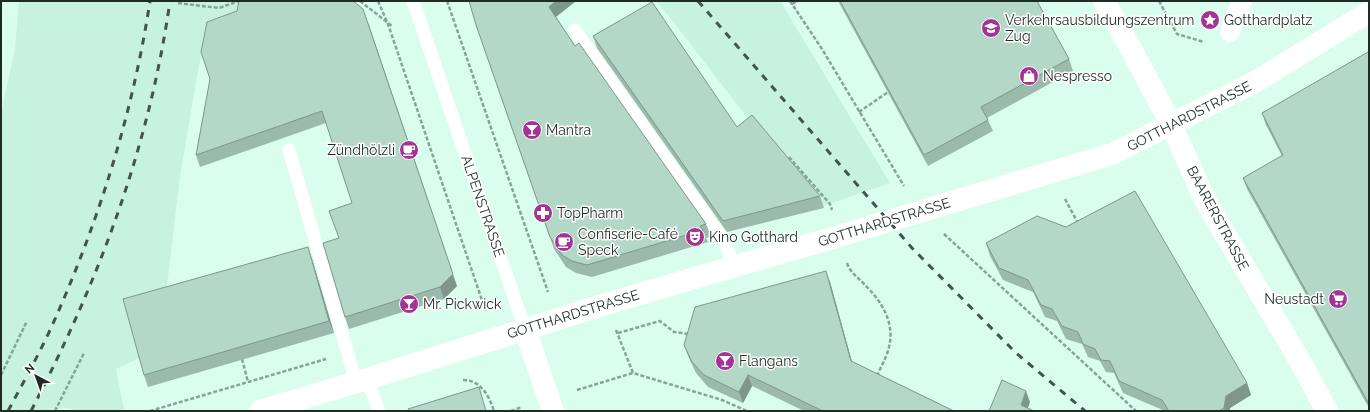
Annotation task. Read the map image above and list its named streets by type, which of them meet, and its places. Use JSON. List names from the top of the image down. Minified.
{"streets":{"street":["GOTTHARDSTRASSE","ALPENSTRASSE","BAARERSTRASSE"]},"crossings":[["GOTTHARDSTRASSE","ALPENSTRASSE"],["GOTTHARDSTRASSE","BAARERSTRASSE"]],"places":{"place":["Gotthardplatz"],"school or university":["Verkehrsausbildungszentrum Zug"],"shop":["Nespresso"],"bar":["Mantra","Mr. Pickwick","Flangans"],"cafe":["Zündhölzli","Confiserie-Café Speck"],"pharmacy":["TopPharm"],"theatre":["Kino Gotthard"],"supermarket":["Neustadt"]},"north":"top left"}
